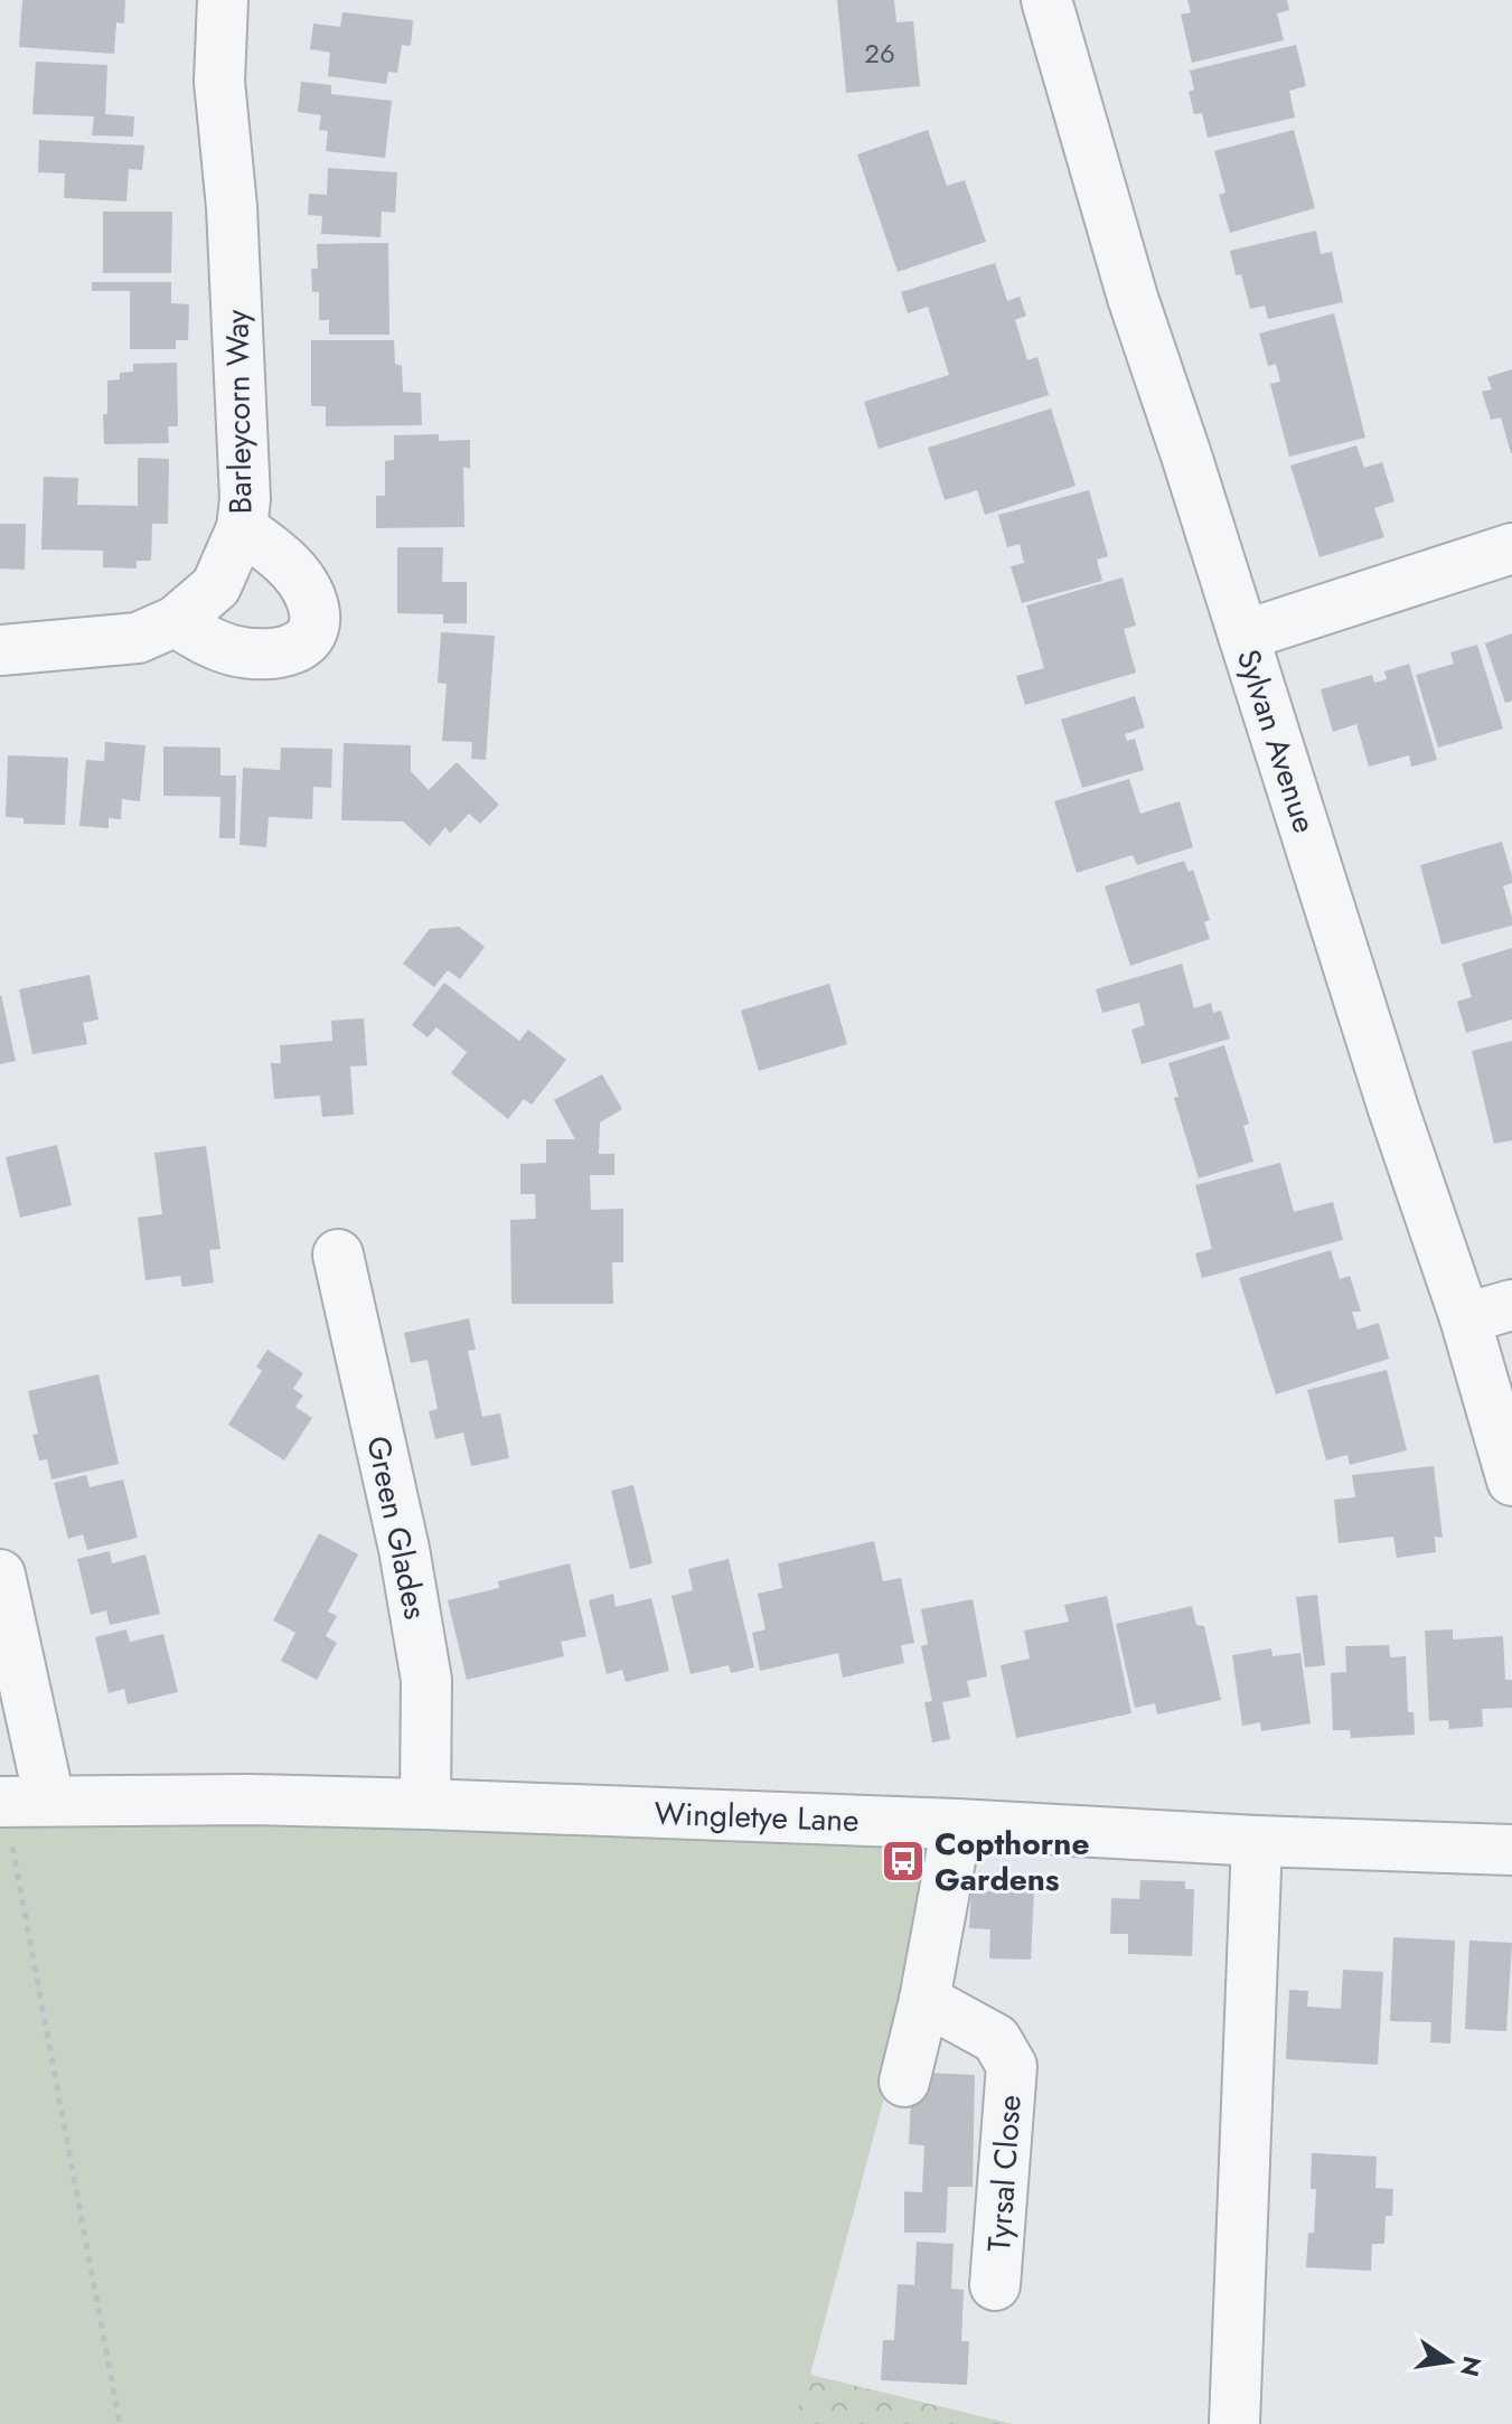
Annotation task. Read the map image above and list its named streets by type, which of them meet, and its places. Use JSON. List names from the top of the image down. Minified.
{"streets":{"street":["Barleycorn Way","Sylvan Avenue","Green Glades","Wingletye Lane","Tyrsal Close"]},"crossings":[["Green Glades","Wingletye Lane"]],"places":{"bus stop":["Copthorne Gardens"]},"house_numbers":["26"],"north":"right"}
